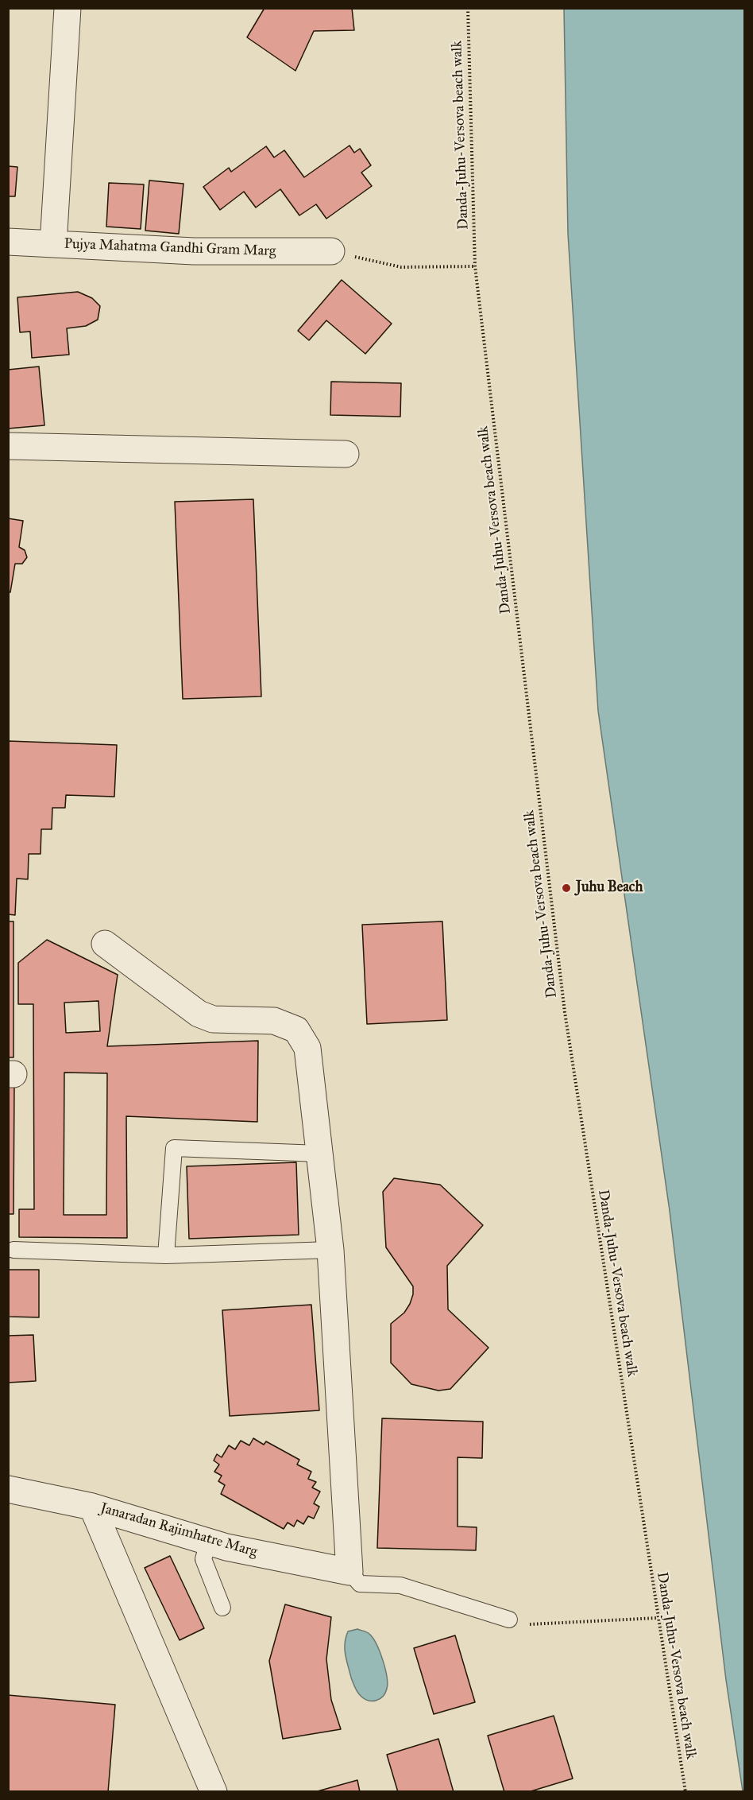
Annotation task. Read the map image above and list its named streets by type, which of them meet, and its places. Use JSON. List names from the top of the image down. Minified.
{"streets":{"street":["Pujya Mahatma Gandhi Gram Marg","Janaradan Rajimhatre Marg"],"path":["Danda-Juhu-Versova beach walk"]},"places":["Juhu Beach"]}
